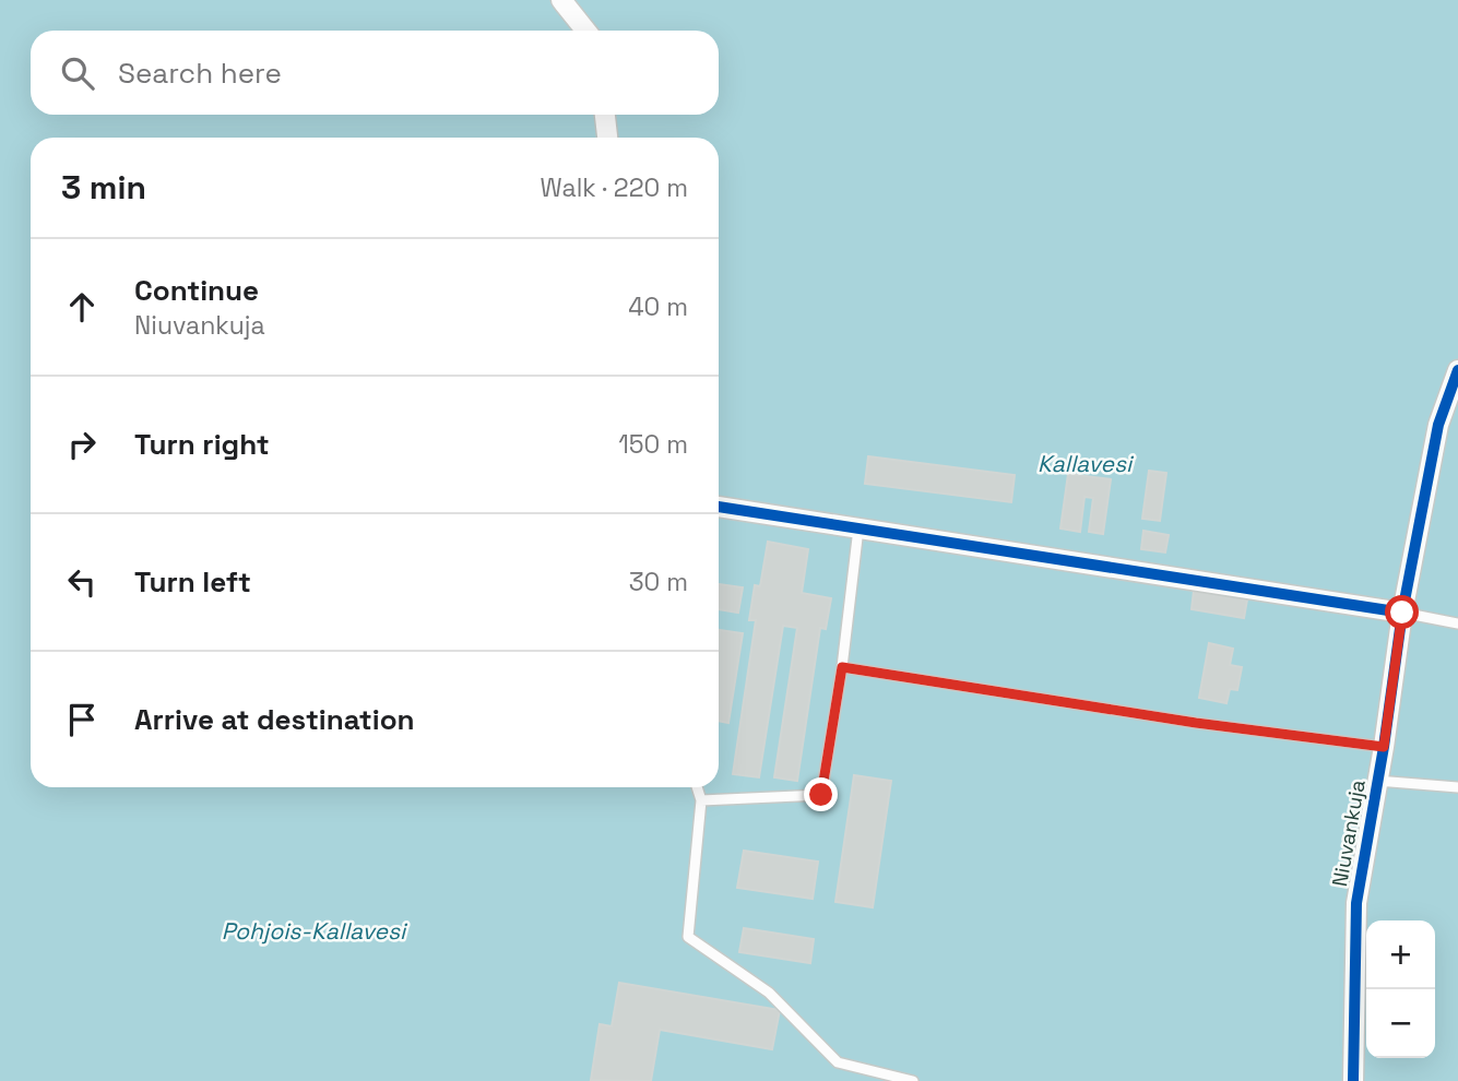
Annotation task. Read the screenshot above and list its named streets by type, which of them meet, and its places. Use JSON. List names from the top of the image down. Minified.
{"streets":{"street":["Niuvankuja"]},"water":["Kallavesi","Pohjois-Kallavesi"],"page":{"search":"Search here","heading":["3 min","Walk · 220 m"],"list":[["Continue","Niuvankuja","40 m"],["Turn right","150 m"],["Turn left","30 m"],"Arrive at destination"],"map_buttons":["+","−"]}}
